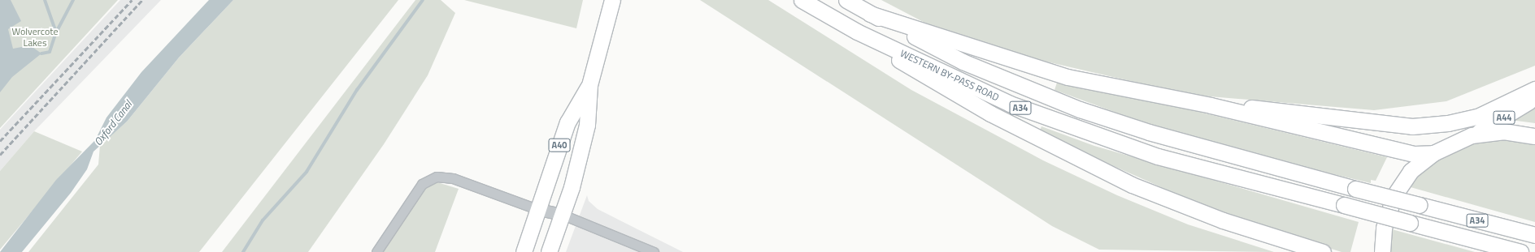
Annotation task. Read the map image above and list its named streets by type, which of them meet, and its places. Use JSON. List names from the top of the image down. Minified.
{"streets":{"highway":["WESTERN BY-PASS ROAD","A34","A44","A40"]},"water":["Oxford Canal"],"parks":["Wolvercote Lakes"]}
